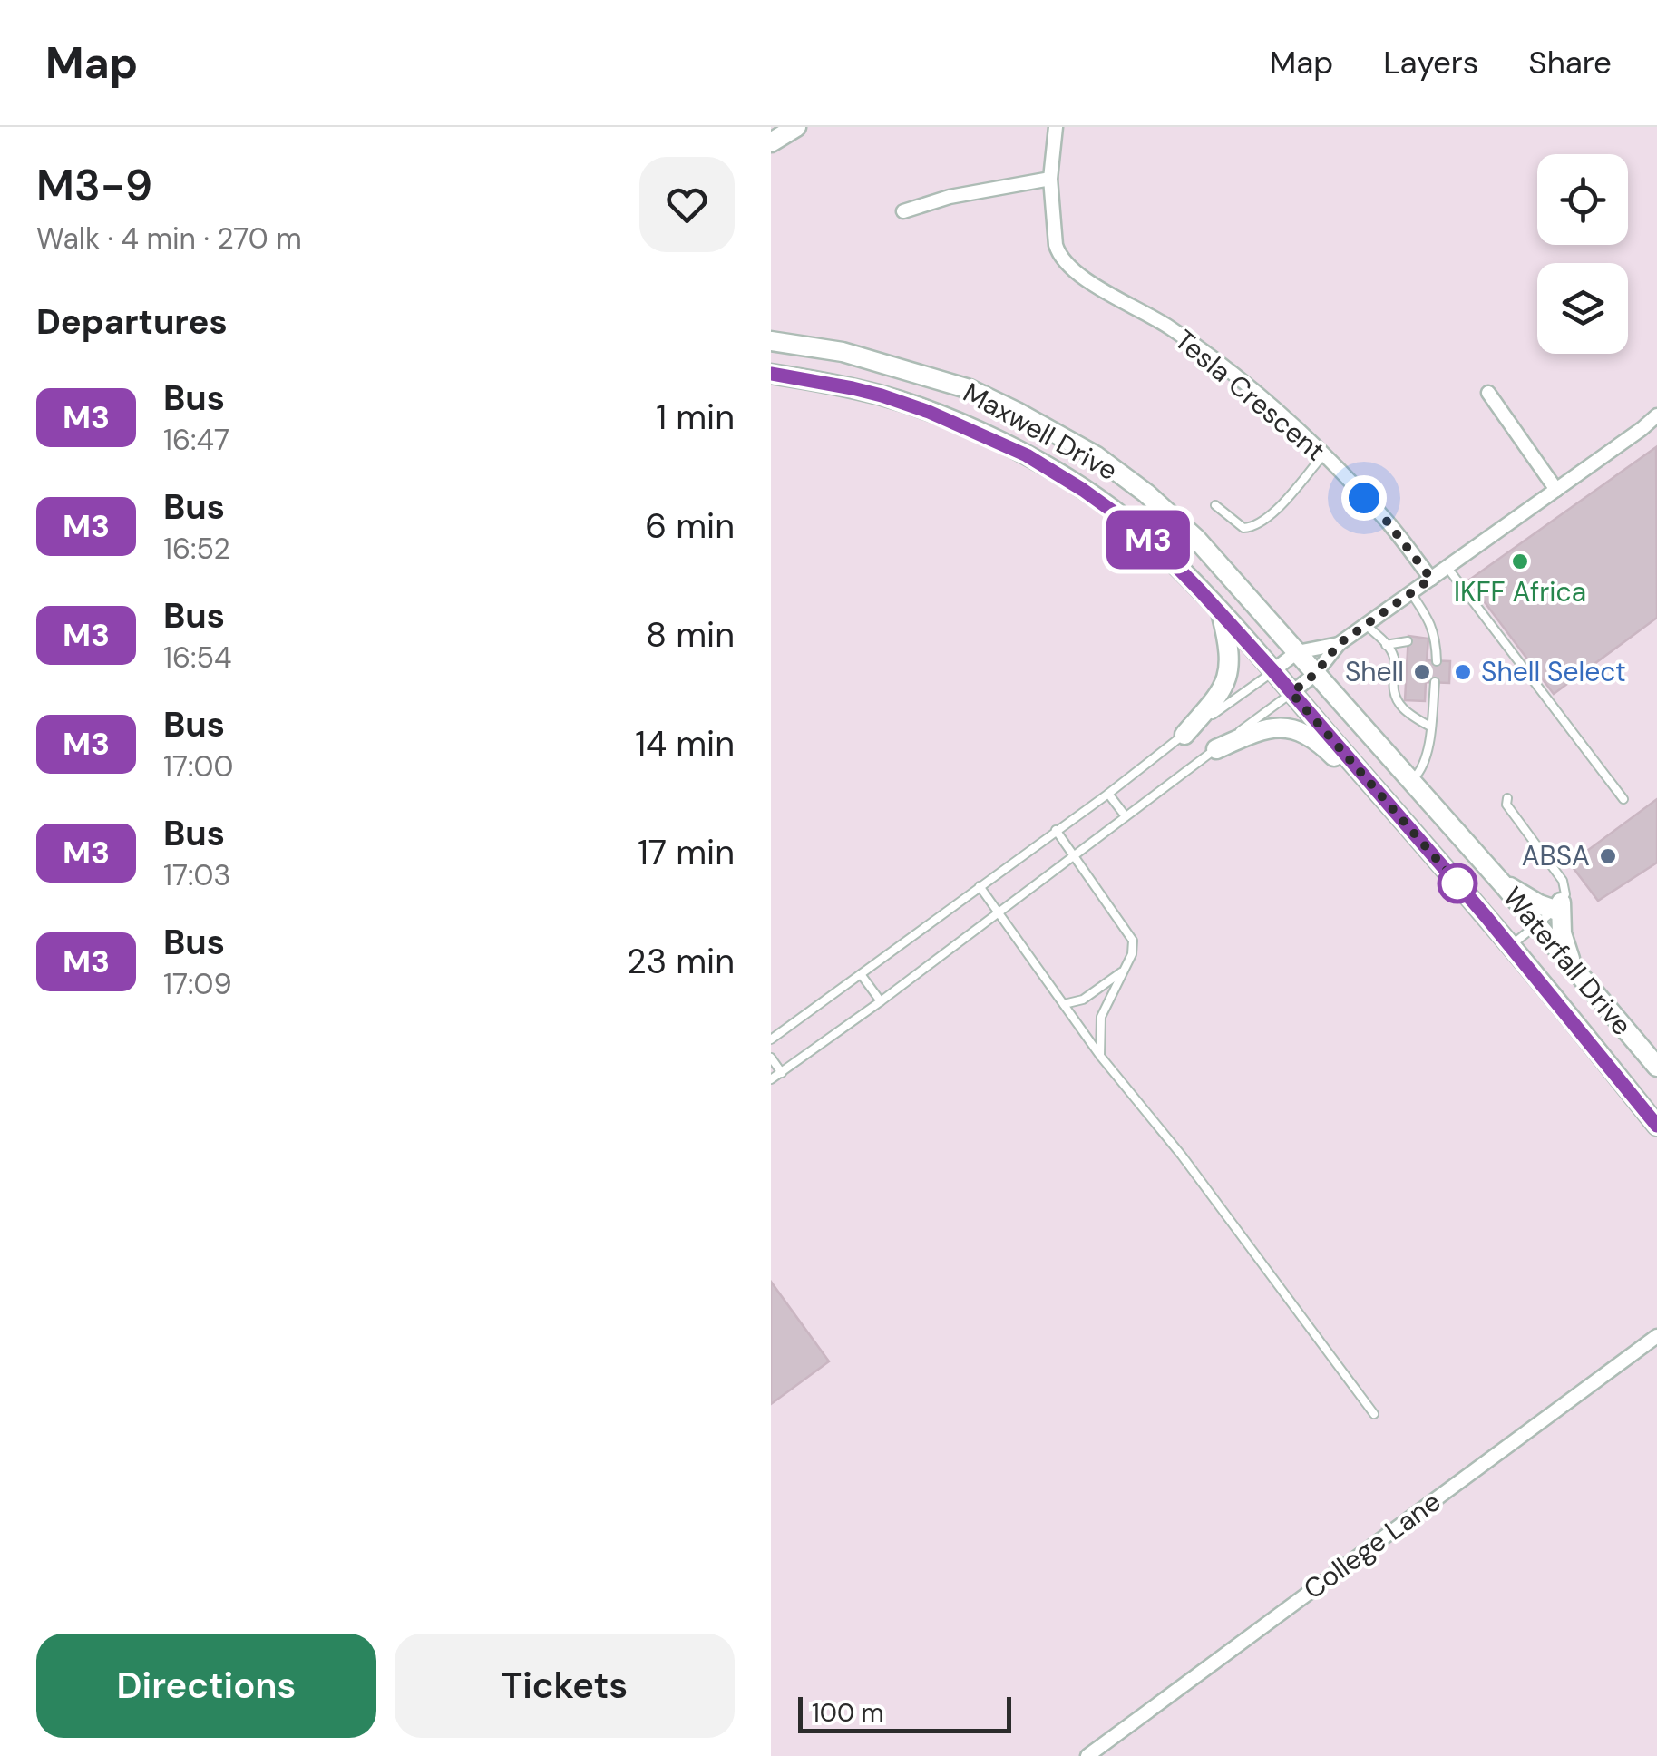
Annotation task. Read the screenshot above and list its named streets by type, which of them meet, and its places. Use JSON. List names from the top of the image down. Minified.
{"streets":{"main road":["Maxwell Drive","Waterfall Drive"],"street":["Tesla Crescent","College Lane"]},"crossings":[["Maxwell Drive","Waterfall Drive"]],"places":["IKFF Africa","Shell","Shell Select","ABSA"],"lines":["bus line M3"],"scale_bar":"100 m","page":{"header":"Map","nav":["Map","Layers","Share"],"heading":[["M3-9","Walk · 4 min · 270 m"],"Departures"],"on_map":"M3","list":[{"mark":"M3","name":"Bus","note":"16:47","value":"1 min"},{"mark":"M3","name":"Bus","note":"16:52","value":"6 min"},{"mark":"M3","name":"Bus","note":"16:54","value":"8 min"},{"mark":"M3","name":"Bus","note":"17:00","value":"14 min"},{"mark":"M3","name":"Bus","note":"17:03","value":"17 min"},{"mark":"M3","name":"Bus","note":"17:09","value":"23 min"}],"buttons":["Directions","Tickets"],"scale":"100 m"}}
